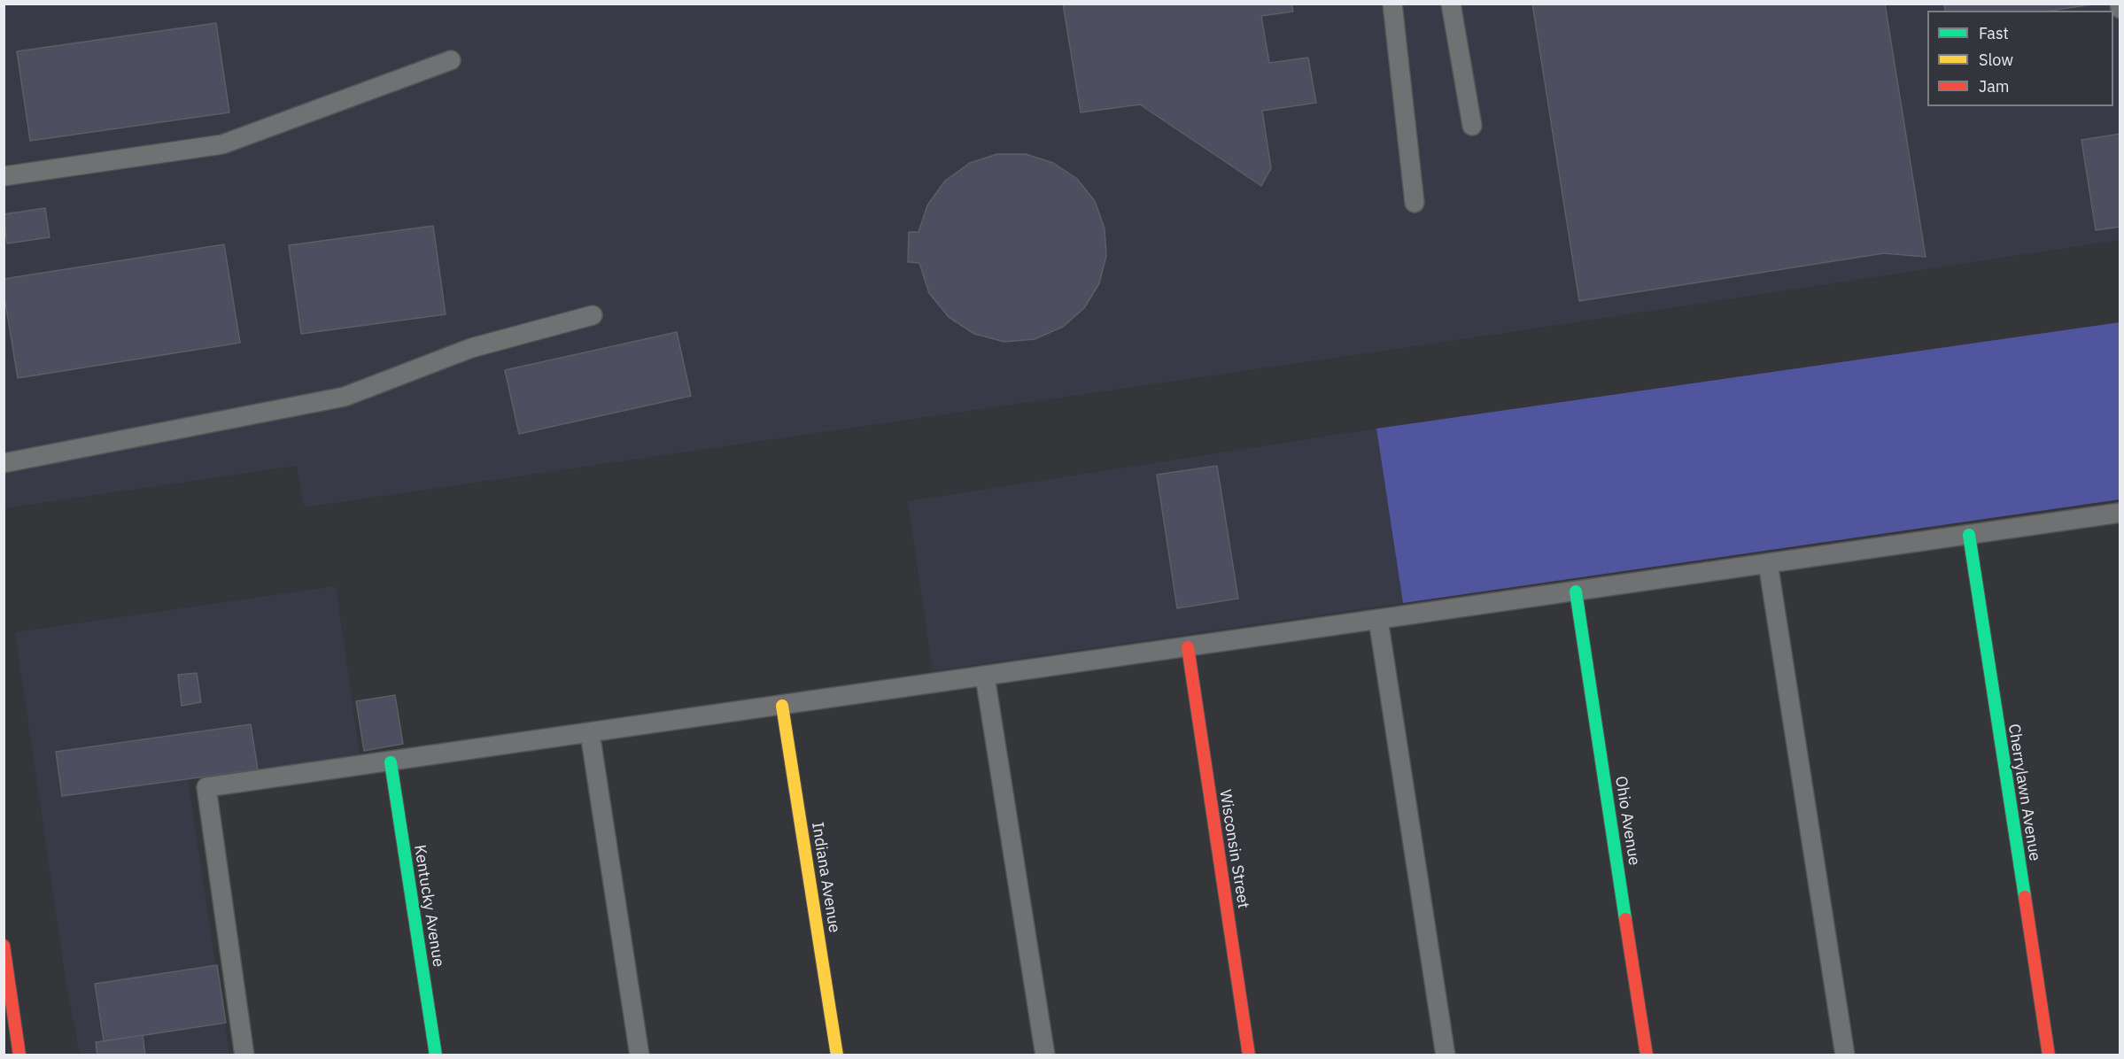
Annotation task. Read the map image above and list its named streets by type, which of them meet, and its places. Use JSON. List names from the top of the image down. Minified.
{"streets":{"street":["Cherrylawn Avenue","Ohio Avenue","Wisconsin Street","Indiana Avenue","Kentucky Avenue"]},"legend":["Fast","Slow","Jam"]}
